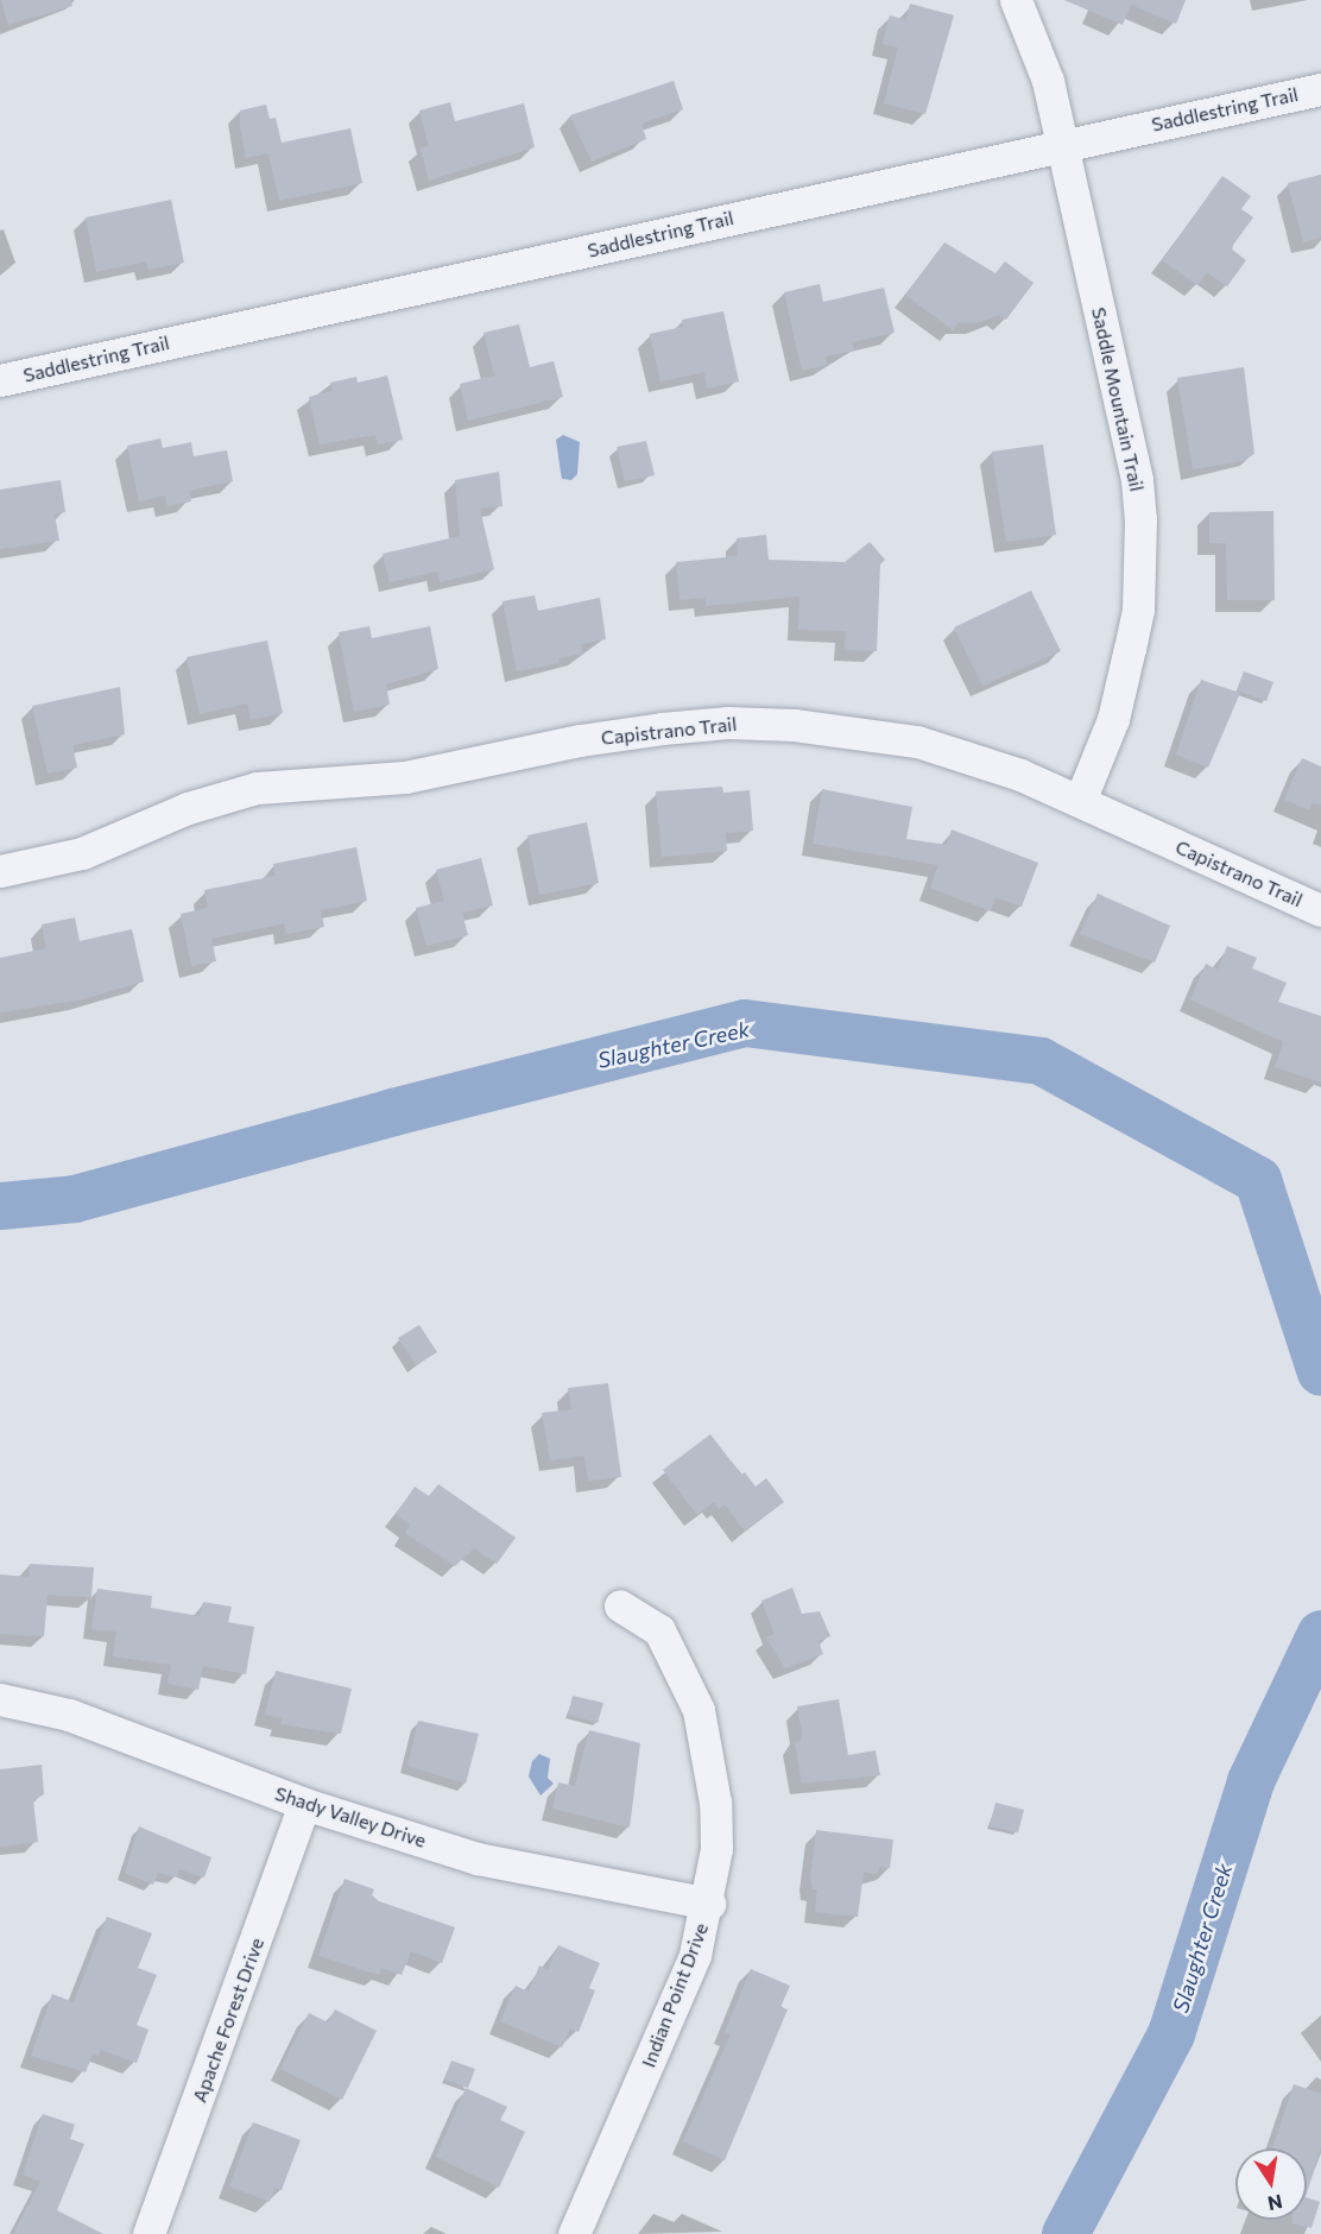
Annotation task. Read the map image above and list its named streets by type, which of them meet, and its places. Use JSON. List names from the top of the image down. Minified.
{"streets":{"street":["Saddlestring Trail","Saddle Mountain Trail","Capistrano Trail","Shady Valley Drive","Indian Point Drive","Apache Forest Drive"]},"crossings":[["Saddlestring Trail","Saddle Mountain Trail"],["Saddle Mountain Trail","Capistrano Trail"],["Shady Valley Drive","Indian Point Drive"],["Shady Valley Drive","Apache Forest Drive"]],"water":["Slaughter Creek"],"north":"bottom"}
